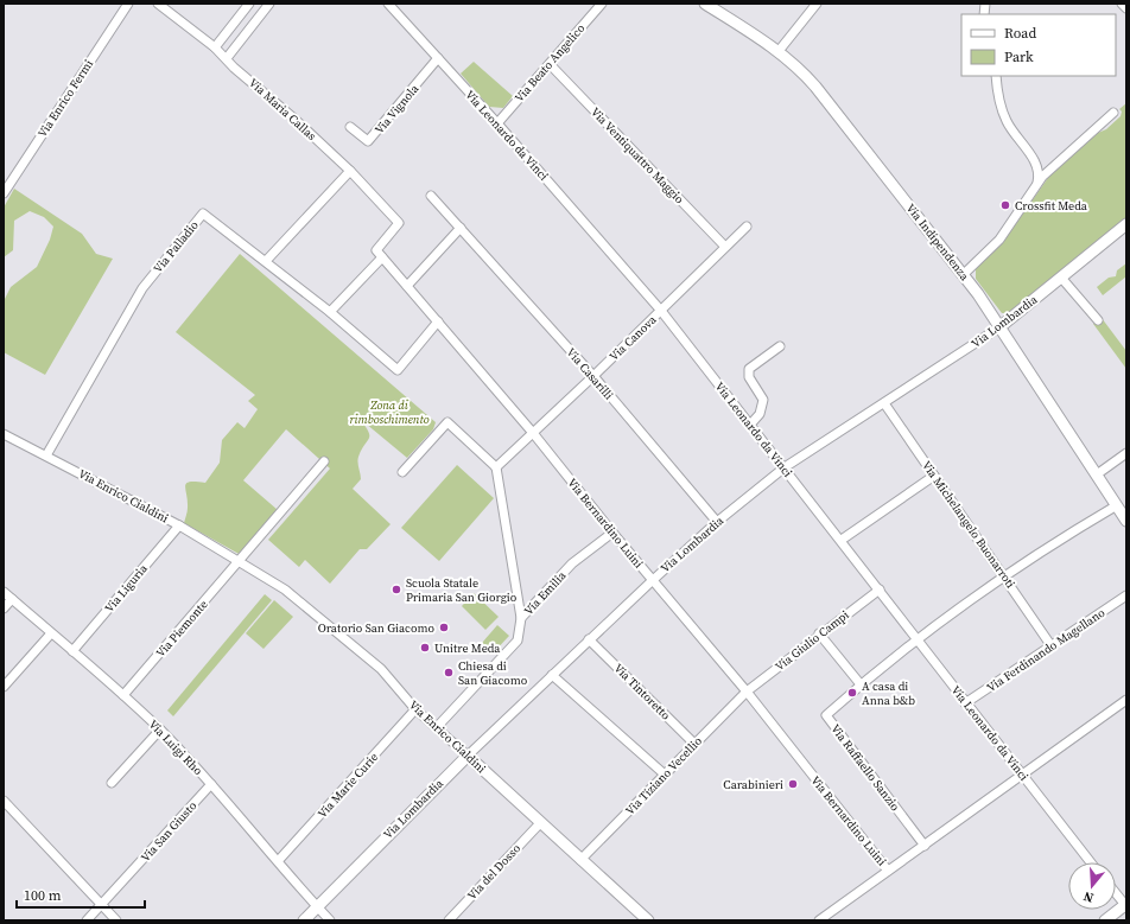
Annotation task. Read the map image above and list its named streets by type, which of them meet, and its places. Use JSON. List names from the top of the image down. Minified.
{"streets":{"street":["Via Beato Angelico","Via Enrico Fermi","Via Maria Callas","Via Vignola","Via Leonardo da Vinci","Via Ventiquattro Maggio","Via Indipendenza","Via Palladio","Via Lombardia","Via Canova","Via Casarilli","Via Enrico Cialdini","Via Bernardino Luini","Via Michelangelo Buonarroti","Via Liguria","Via Emilia","Via Piemonte","Via Giulio Campi","Via Ferdinando Magellano","Via Tintoretto","Via Luigi Rho","Via Raffaello Sanzio","Via Tiziano Vecellio","Via Marie Curie","Via San Giusto","Via del Dosso"]},"crossings":[["Via Beato Angelico","Via Leonardo da Vinci"],["Via Beato Angelico","Via Ventiquattro Maggio"],["Via Maria Callas","Via Bernardino Luini"],["Via Vignola","Via Leonardo da Vinci"],["Via Leonardo da Vinci","Via Lombardia"],["Via Leonardo da Vinci","Via Canova"],["Via Leonardo da Vinci","Via Giulio Campi"],["Via Leonardo da Vinci","Via Ferdinando Magellano"],["Via Leonardo da Vinci","Via Raffaello Sanzio"],["Via Ventiquattro Maggio","Via Canova"],["Via Indipendenza","Via Lombardia"],["Via Indipendenza","Via Raffaello Sanzio"],["Via Palladio","Via Enrico Cialdini"],["Via Lombardia","Via Casarilli"],["Via Lombardia","Via Enrico Cialdini"],["Via Lombardia","Via Bernardino Luini"],["Via Lombardia","Via Michelangelo Buonarroti"],["Via Lombardia","Via Tintoretto"],["Via Lombardia","Via Luigi Rho"],["Via Canova","Via Casarilli"],["Via Canova","Via Bernardino Luini"],["Via Enrico Cialdini","Via Liguria"],["Via Enrico Cialdini","Via Emilia"],["Via Enrico Cialdini","Via Piemonte"],["Via Enrico Cialdini","Via Tiziano Vecellio"],["Via Enrico Cialdini","Via Marie Curie"],["Via Enrico Cialdini","Via del Dosso"],["Via Bernardino Luini","Via Emilia"],["Via Bernardino Luini","Via Giulio Campi"],["Via Bernardino Luini","Via Tiziano Vecellio"],["Via Michelangelo Buonarroti","Via Ferdinando Magellano"],["Via Michelangelo Buonarroti","Via Raffaello Sanzio"],["Via Liguria","Via Luigi Rho"],["Via Piemonte","Via Luigi Rho"],["Via Giulio Campi","Via Tiziano Vecellio"],["Via Tintoretto","Via Tiziano Vecellio"],["Via Luigi Rho","Via Marie Curie"],["Via Luigi Rho","Via San Giusto"]],"parks":["Zona di rimboschimento"],"places":["Crossfit Meda","Scuola Statale Primaria San Giorgio","Oratorio San Giacomo","Unitre Meda","Chiesa di San Giacomo","A casa di Anna b&b","Carabinieri"],"legend":["Road","Park"],"scale_bar":"100 m","north":"bottom"}
